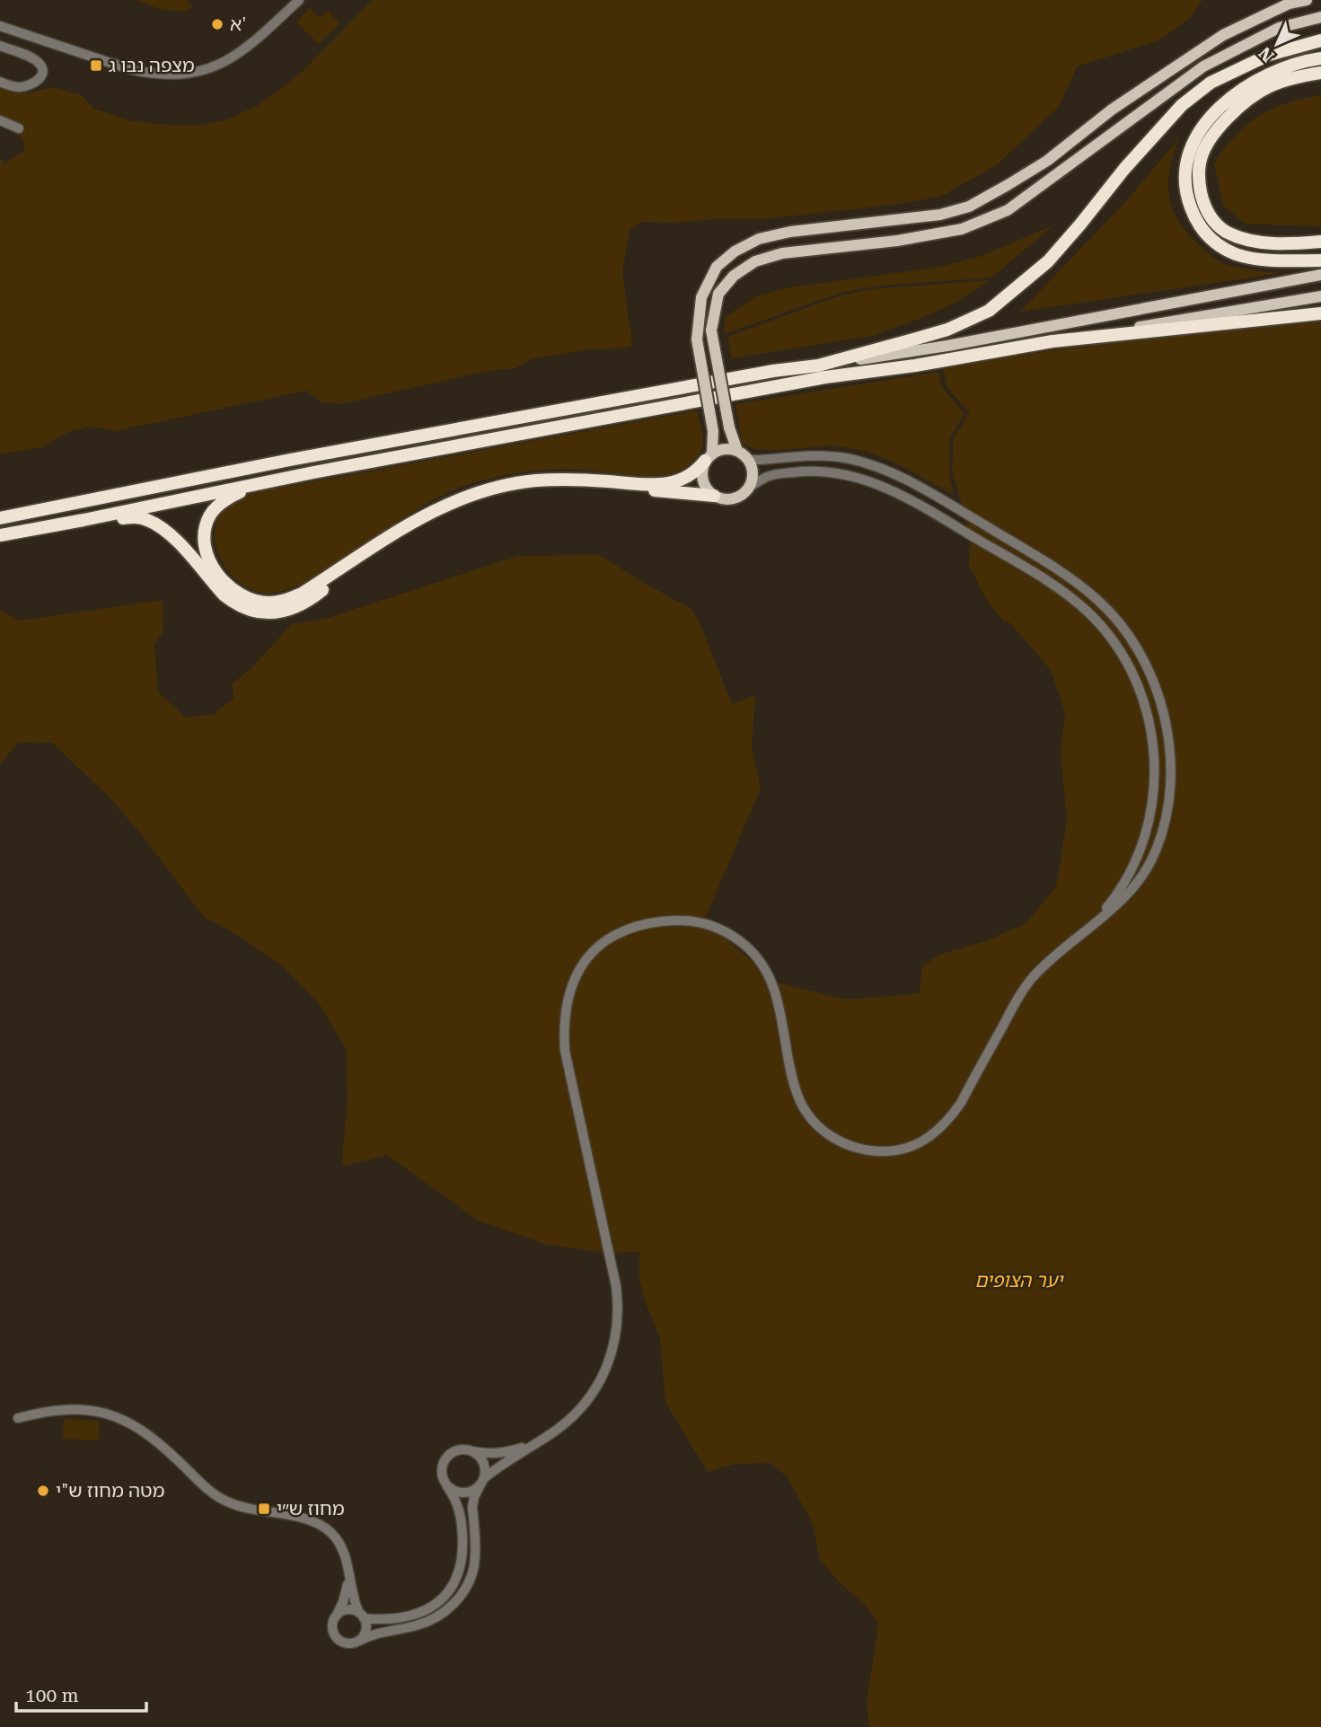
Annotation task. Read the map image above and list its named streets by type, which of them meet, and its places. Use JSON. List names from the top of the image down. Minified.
{"parks":["יער הצופים"],"places":{"other":["א'","מטה מחוז ש\"י"],"transit":["מצפה נבו ג","מחוז ש״י"]},"scale_bar":"100 m","north":"bottom left"}
